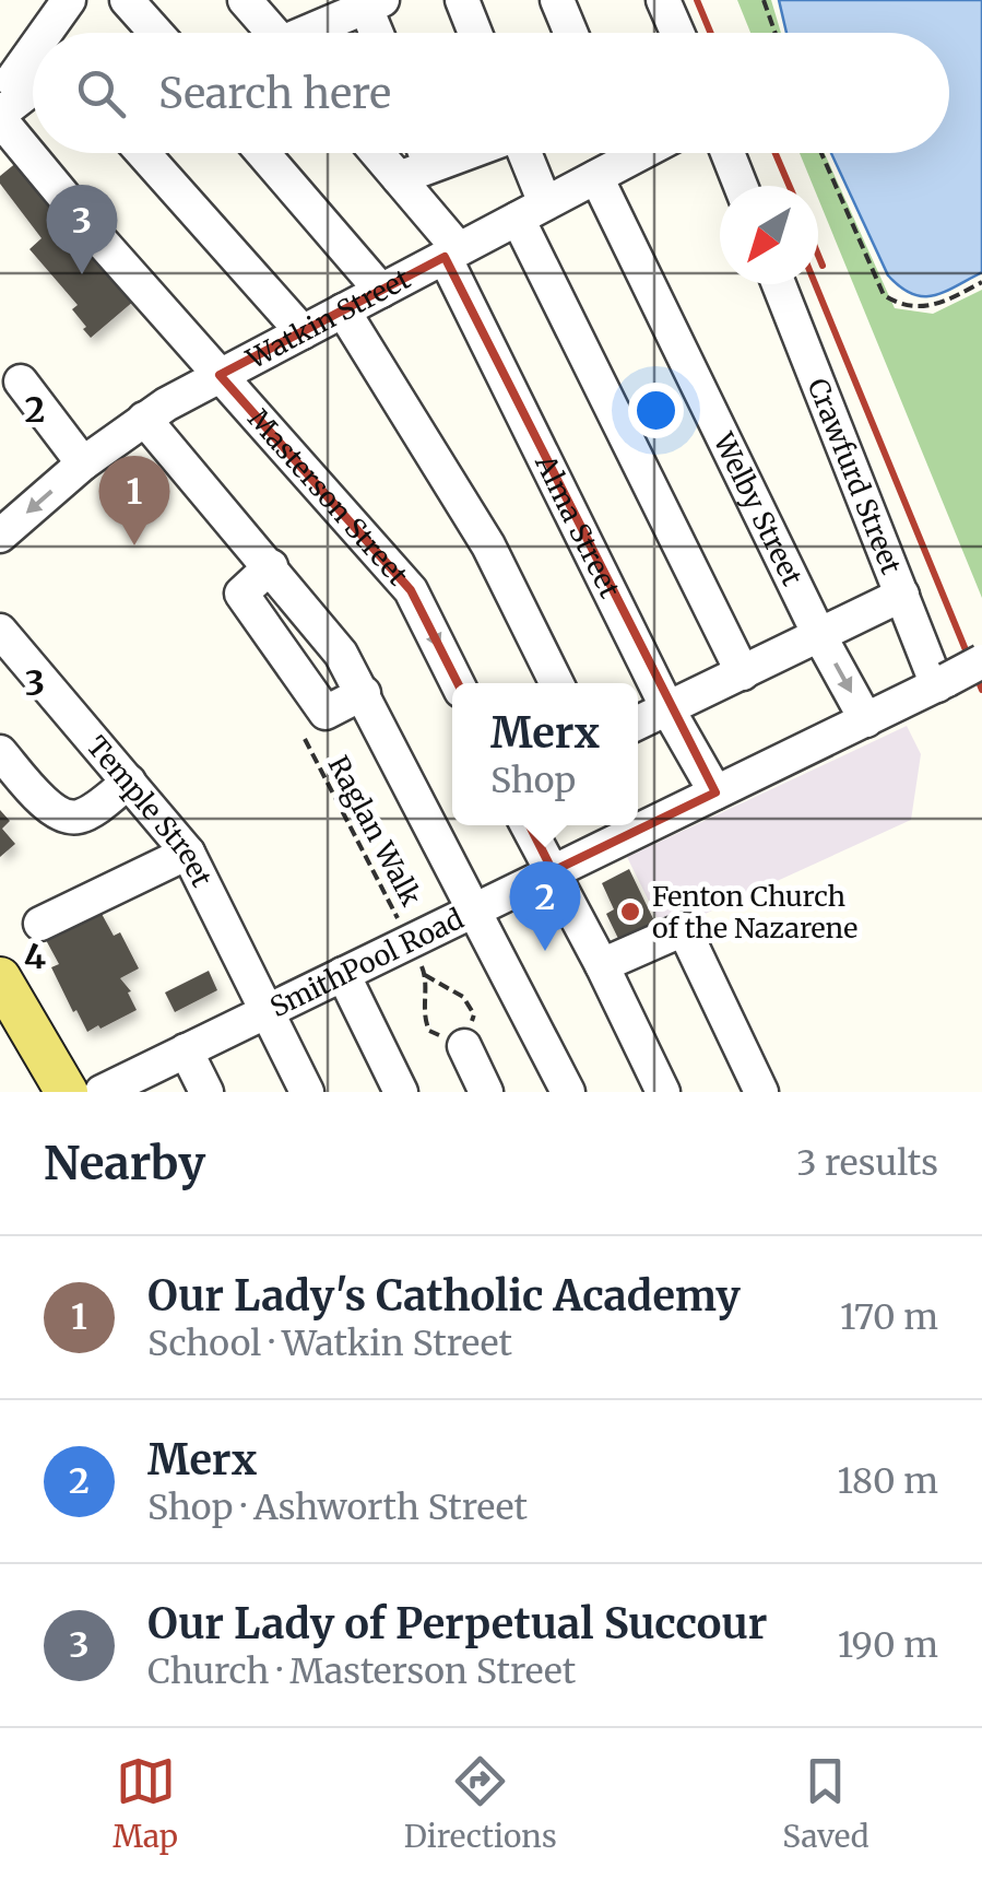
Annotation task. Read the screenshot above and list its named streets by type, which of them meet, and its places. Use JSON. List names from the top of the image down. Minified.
{"streets":{"street":["Watkin Street","Crawfurd Street","Masterson Street","Welby Street","Alma Street","Temple Street","SmithPool Road"],"path":["Raglan Walk"]},"crossings":[["Watkin Street","Masterson Street"],["Watkin Street","Welby Street"],["Watkin Street","Alma Street"],["Crawfurd Street","SmithPool Road"],["Welby Street","SmithPool Road"],["Alma Street","SmithPool Road"],["Temple Street","SmithPool Road"],["Raglan Walk","SmithPool Road"]],"places":["Fenton Church of the Nazarene"],"north":"bottom left","page":{"search":"Search here","pins":["3","1","2"],"popup":["Merx","Shop"],"heading":["Nearby","3 results"],"list":[{"mark":"1","name":"Our Lady's Catholic Academy","note":"School · Watkin Street","value":"170 m"},{"mark":"2","name":"Merx","note":"Shop · Ashworth Street","value":"180 m"},{"mark":"3","name":"Our Lady of Perpetual Succour","note":"Church · Masterson Street","value":"190 m"}],"nav":["Map","Directions","Saved"]},"grid":{"rows":["2","3","4"]}}
